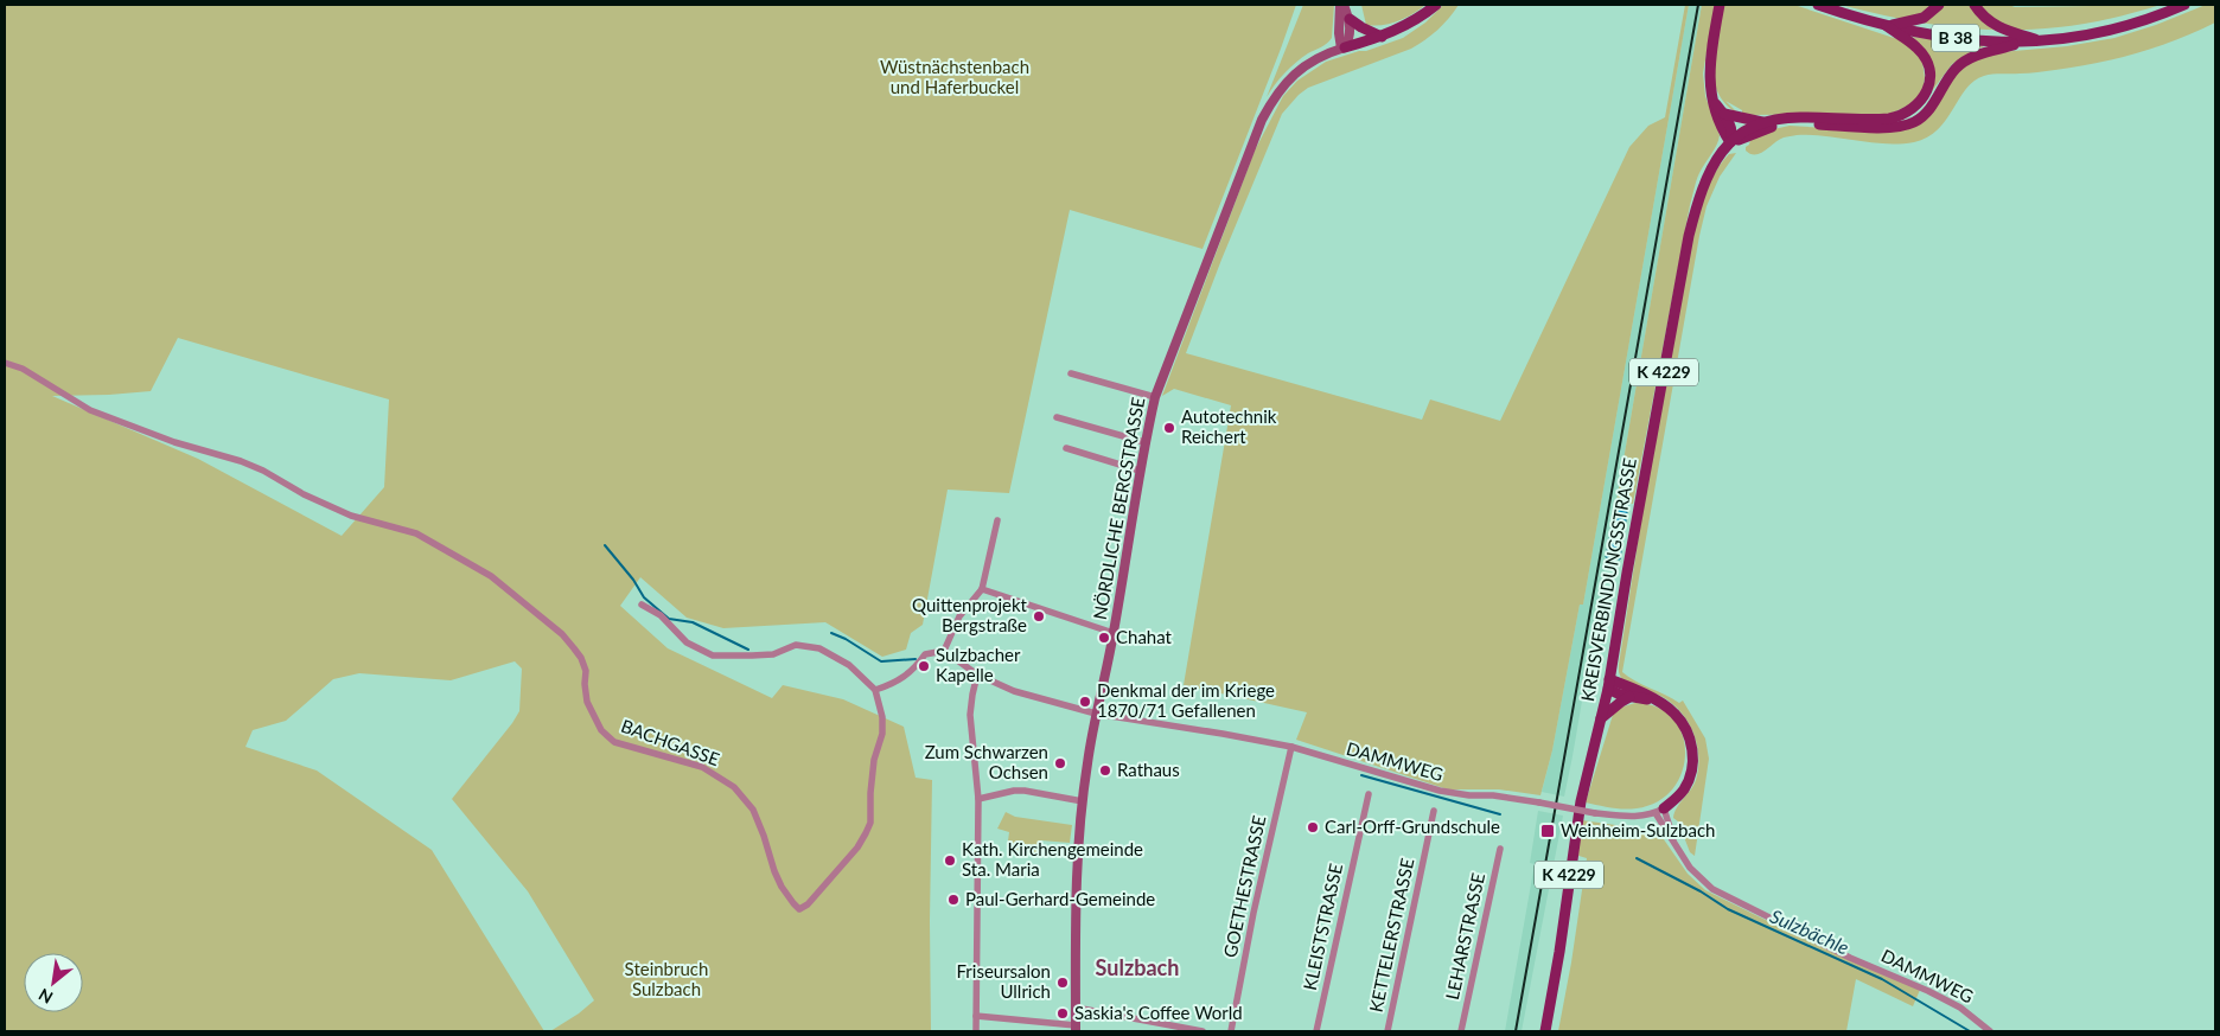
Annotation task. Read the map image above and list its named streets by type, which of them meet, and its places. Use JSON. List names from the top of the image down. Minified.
{"streets":{"main road":["B 38","K 4229","NÖRDLICHE BERGSTRASSE","KREISVERBINDUNGSSTRASSE"],"street":["BACHGASSE","DAMMWEG","GOETHESTRASSE","KLEISTSTRASSE","KETTELERSTRASSE","LEHARSTRASSE"]},"crossings":[["B 38","K 4229"],["K 4229","KREISVERBINDUNGSSTRASSE"],["NÖRDLICHE BERGSTRASSE","DAMMWEG"],["DAMMWEG","GOETHESTRASSE"]],"districts":["Sulzbach"],"water":["Sulzbächle"],"parks":["Wüstnächstenbach und Haferbuckel","Steinbruch Sulzbach"],"places":{"other":["Autotechnik Reichert","Quittenprojekt Bergstraße","Chahat","Sulzbacher Kapelle","Denkmal der im Kriege 1870/71 Gefallenen","Zum Schwarzen Ochsen","Rathaus","Carl-Orff-Grundschule","Kath. Kirchengemeinde Sta. Maria","Paul-Gerhard-Gemeinde","Friseursalon Ullrich","Saskia's Coffee World"],"transit":["Weinheim-Sulzbach"]},"north":"bottom left"}
